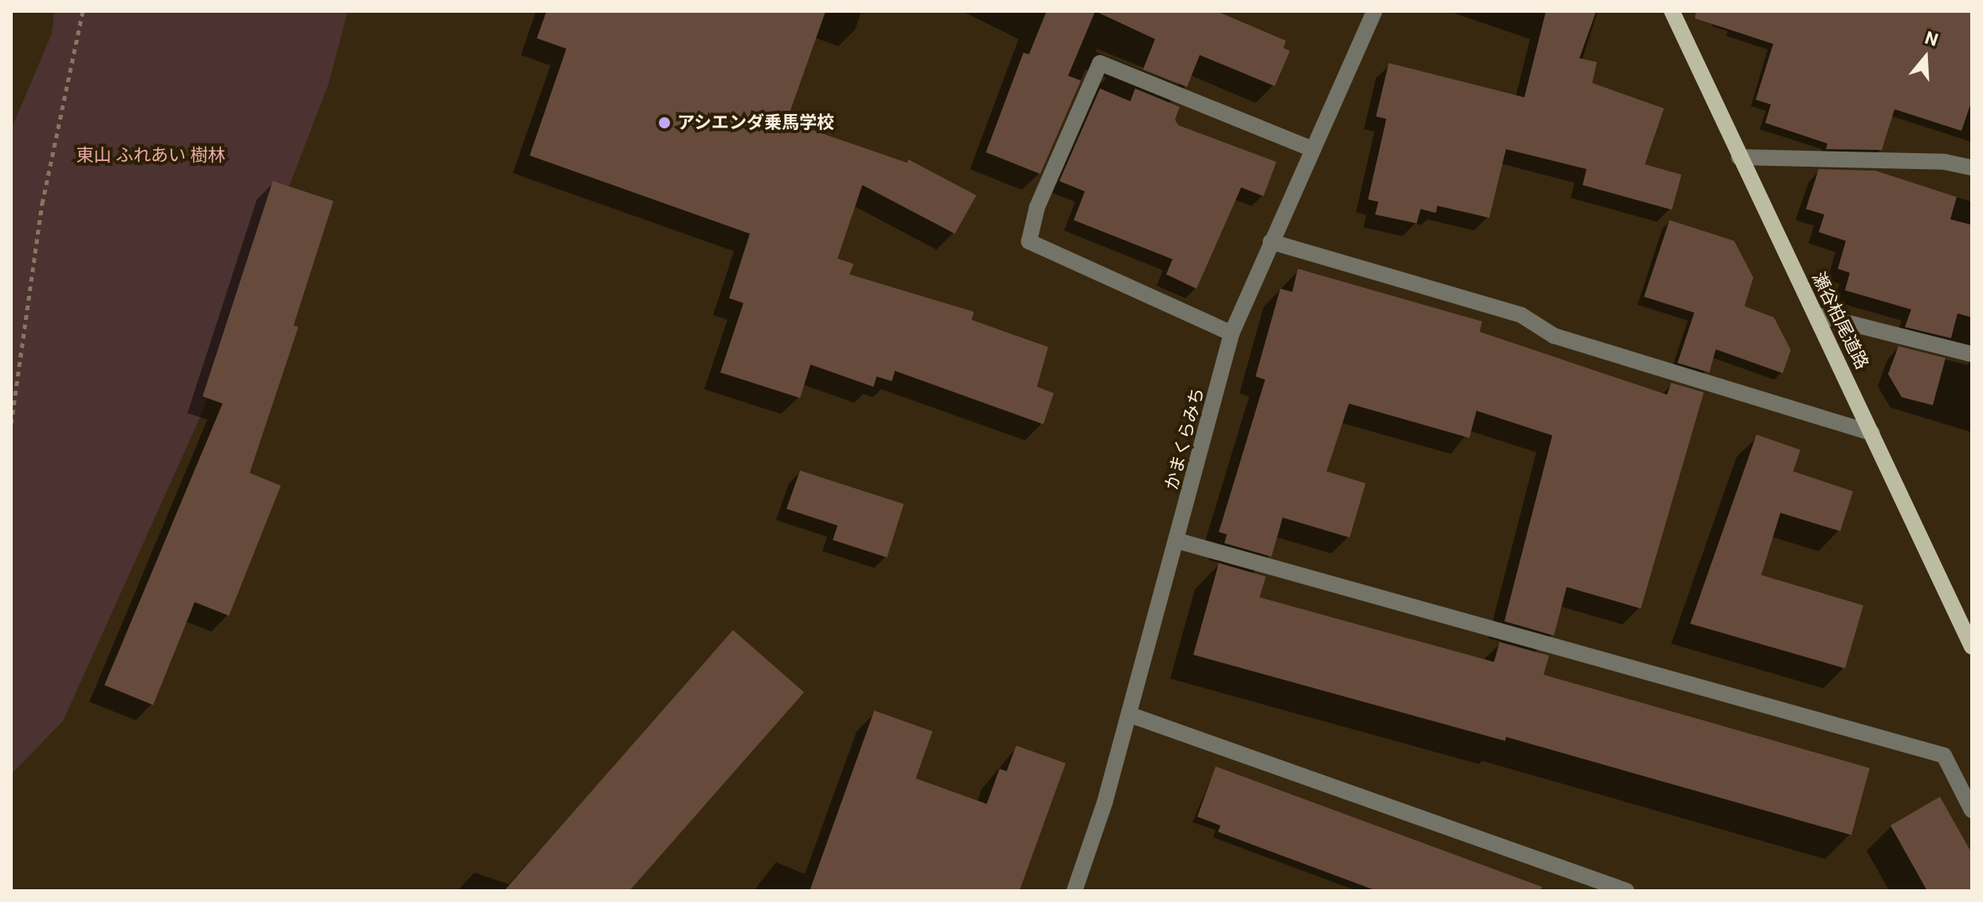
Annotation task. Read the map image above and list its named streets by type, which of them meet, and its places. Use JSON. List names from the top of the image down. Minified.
{"streets":{"main road":["瀬谷柏尾道路"],"street":["かまくらみち"]},"parks":["東山 ふれあい 樹林"],"places":["アシエンダ乗馬学校"],"north":"top"}
